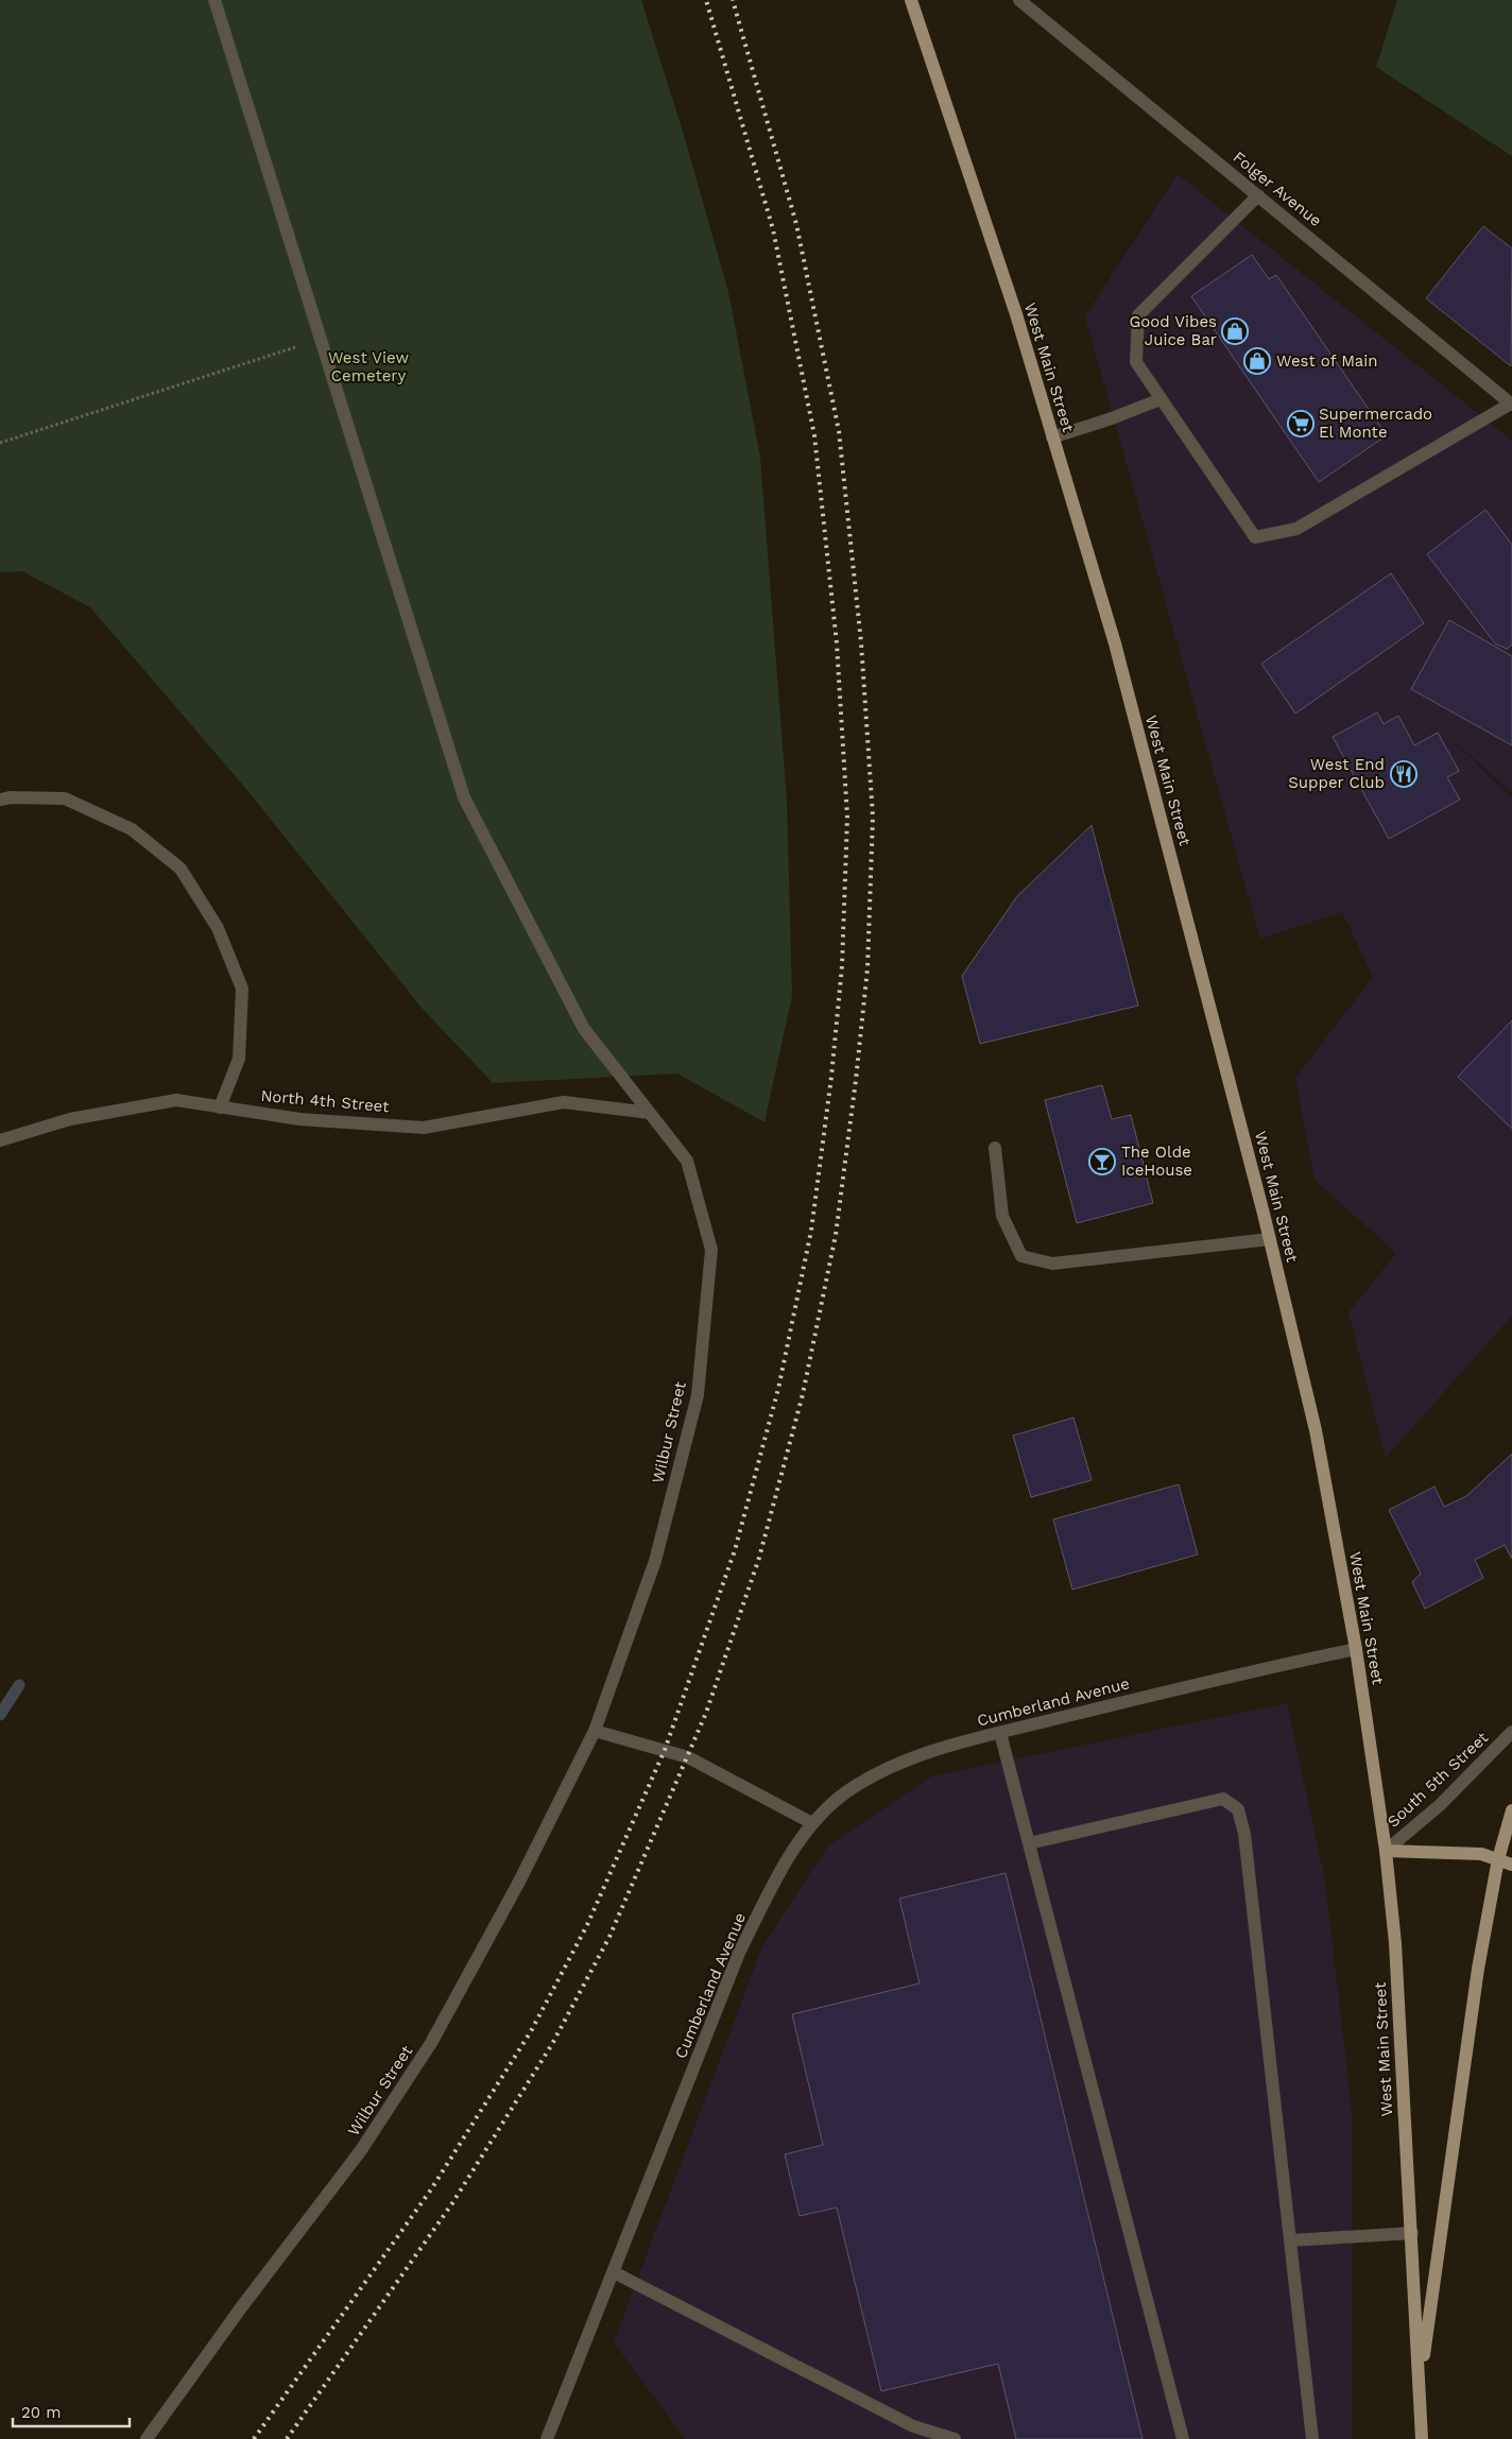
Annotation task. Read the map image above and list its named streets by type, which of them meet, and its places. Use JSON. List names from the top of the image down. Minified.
{"streets":{"main road":["West Main Street"],"street":["Folger Avenue","North 4th Street","Wilbur Street","Cumberland Avenue","South 5th Street"]},"crossings":[["West Main Street","Cumberland Avenue"],["West Main Street","South 5th Street"],["North 4th Street","Wilbur Street"]],"parks":["West View Cemetery"],"places":{"shop":["Good Vibes Juice Bar","West of Main"],"supermarket":["Supermercado El Monte"],"restaurant":["West End Supper Club"],"bar":["The Olde IceHouse"]},"scale_bar":"20 m"}
